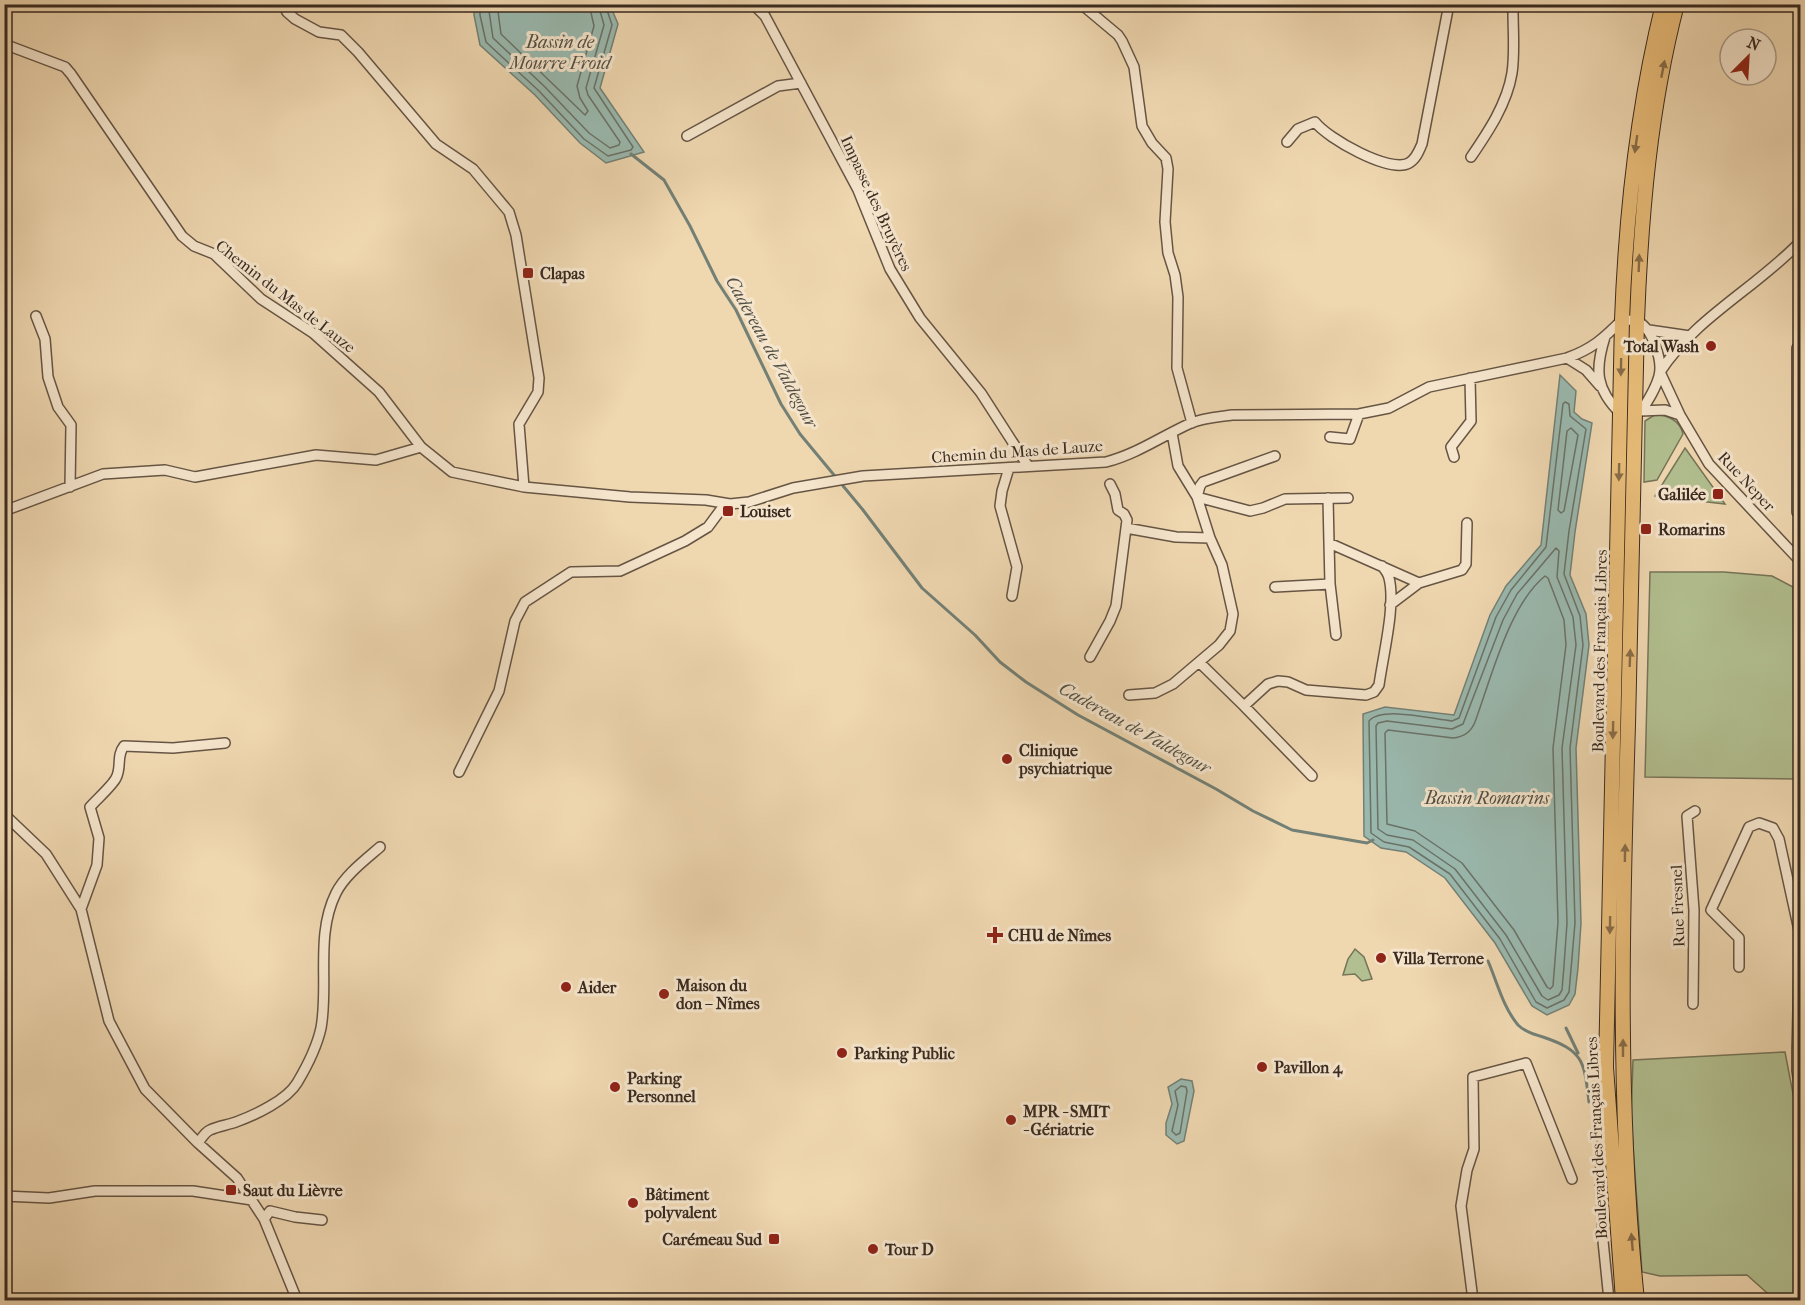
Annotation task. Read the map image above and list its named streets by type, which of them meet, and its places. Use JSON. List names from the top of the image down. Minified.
{"streets":{"main road":["Boulevard des Français Libres"],"street":["Impasse des Bruyères","Chemin du Mas de Lauze","Rue Neper","Rue Fresnel"]},"crossings":[["Impasse des Bruyères","Chemin du Mas de Lauze"],["Chemin du Mas de Lauze","Boulevard des Français Libres"]],"water":["Bassin de Mourre Froid","Cadereau de Valdegour","Bassin Romarins"],"places":{"transit":["Clapas","Galilée","Louiset","Romarins","Saut du Lièvre","Carémeau Sud"],"other":["Total Wash","Clinique psychiatrique","Villa Terrone","Aider","Maison du don – Nîmes","Parking Public","Pavillon 4","Parking Personnel","MPR - SMIT - Gériatrie","Bâtiment polyvalent","Tour D"],"health":["CHU de Nîmes"]},"north":"top right"}
